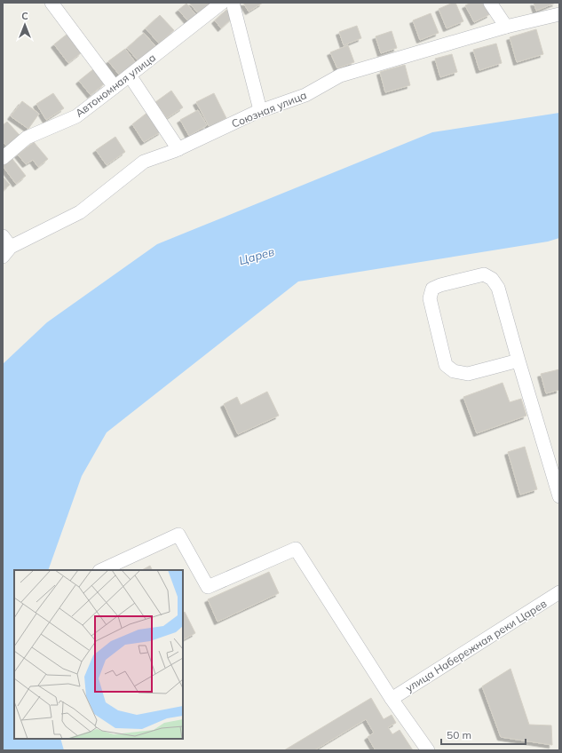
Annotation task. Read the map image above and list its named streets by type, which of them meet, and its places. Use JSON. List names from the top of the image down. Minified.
{"streets":{"street":["Автономная улица","Союзная улица","улица Набережная реки Царев"]},"water":["Царев"],"scale_bar":"50 m","north":"top"}
